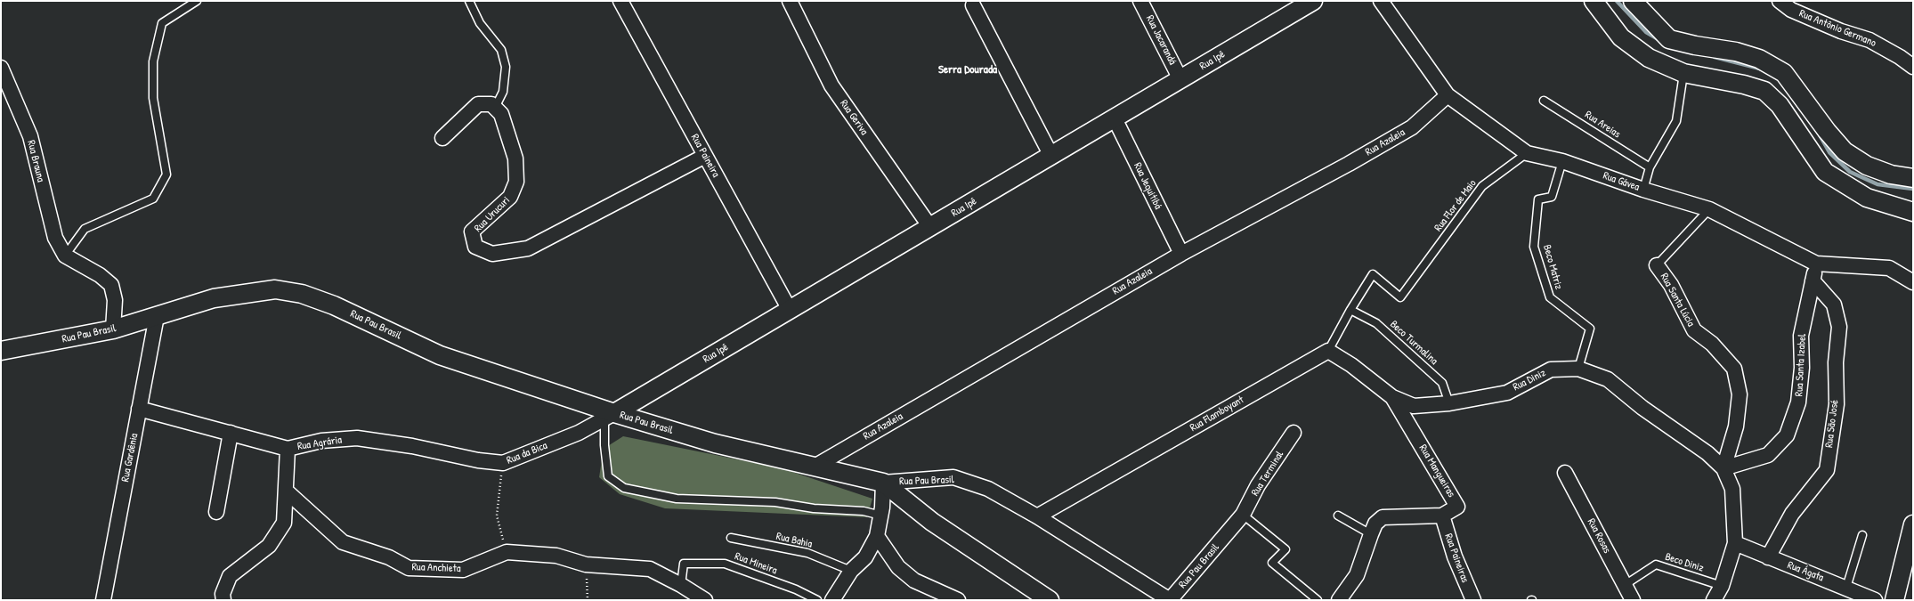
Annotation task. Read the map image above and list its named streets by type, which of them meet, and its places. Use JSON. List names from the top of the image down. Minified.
{"streets":{"street":["Rua Antônio Germano","Rua Jacarandá","Rua Ipê","Rua Geriva","Rua Azaleia","Rua Paineira","Rua Brauna","Rua Gávea","Rua Jequitibá","Rua Urucuri","Rua Santa Lúcia","Rua Pau Brasil","Rua Santa Izabel","Rua Diniz","Rua Flamboyant","Rua São José","Rua Agrária","Rua da Bica","Rua Gardênia","Rua Mangueiras","Rua Terminal","Rua Rosas","Rua Paineiras","Rua Anchieta","Rua Ágata"],"lane":["Rua Areias","Rua Flor de Maio","Beco Matriz","Beco Turmalina","Rua Bahia","Beco Diniz","Rua Mineira"]},"crossings":[["Rua Jacarandá","Rua Ipê"],["Rua Ipê","Rua Geriva"],["Rua Ipê","Rua Paineira"],["Rua Ipê","Rua Jequitibá"],["Rua Ipê","Rua Pau Brasil"],["Rua Ipê","Rua da Bica"],["Rua Azaleia","Rua Gávea"],["Rua Azaleia","Rua Jequitibá"],["Rua Azaleia","Rua Pau Brasil"],["Rua Paineira","Rua Urucuri"],["Rua Gávea","Rua Flor de Maio"],["Rua Gávea","Beco Matriz"],["Rua Gávea","Rua Santa Lúcia"],["Rua Gávea","Rua Santa Izabel"],["Rua Flor de Maio","Beco Turmalina"],["Beco Matriz","Rua Diniz"],["Rua Santa Lúcia","Rua Santa Izabel"],["Rua Santa Lúcia","Rua Diniz"],["Rua Pau Brasil","Rua Flamboyant"],["Rua Pau Brasil","Rua da Bica"],["Rua Pau Brasil","Rua Gardênia"],["Rua Pau Brasil","Rua Terminal"],["Beco Turmalina","Rua Diniz"],["Rua Santa Izabel","Rua Diniz"],["Rua Santa Izabel","Rua São José"],["Rua Diniz","Rua Mangueiras"],["Rua São José","Rua Ágata"],["Rua Agrária","Rua da Bica"],["Rua Agrária","Rua Gardênia"],["Rua da Bica","Rua Anchieta"],["Rua Mangueiras","Rua Paineiras"],["Rua Rosas","Beco Diniz"],["Rua Mineira","Rua Anchieta"]],"districts":["Serra Dourada"]}
